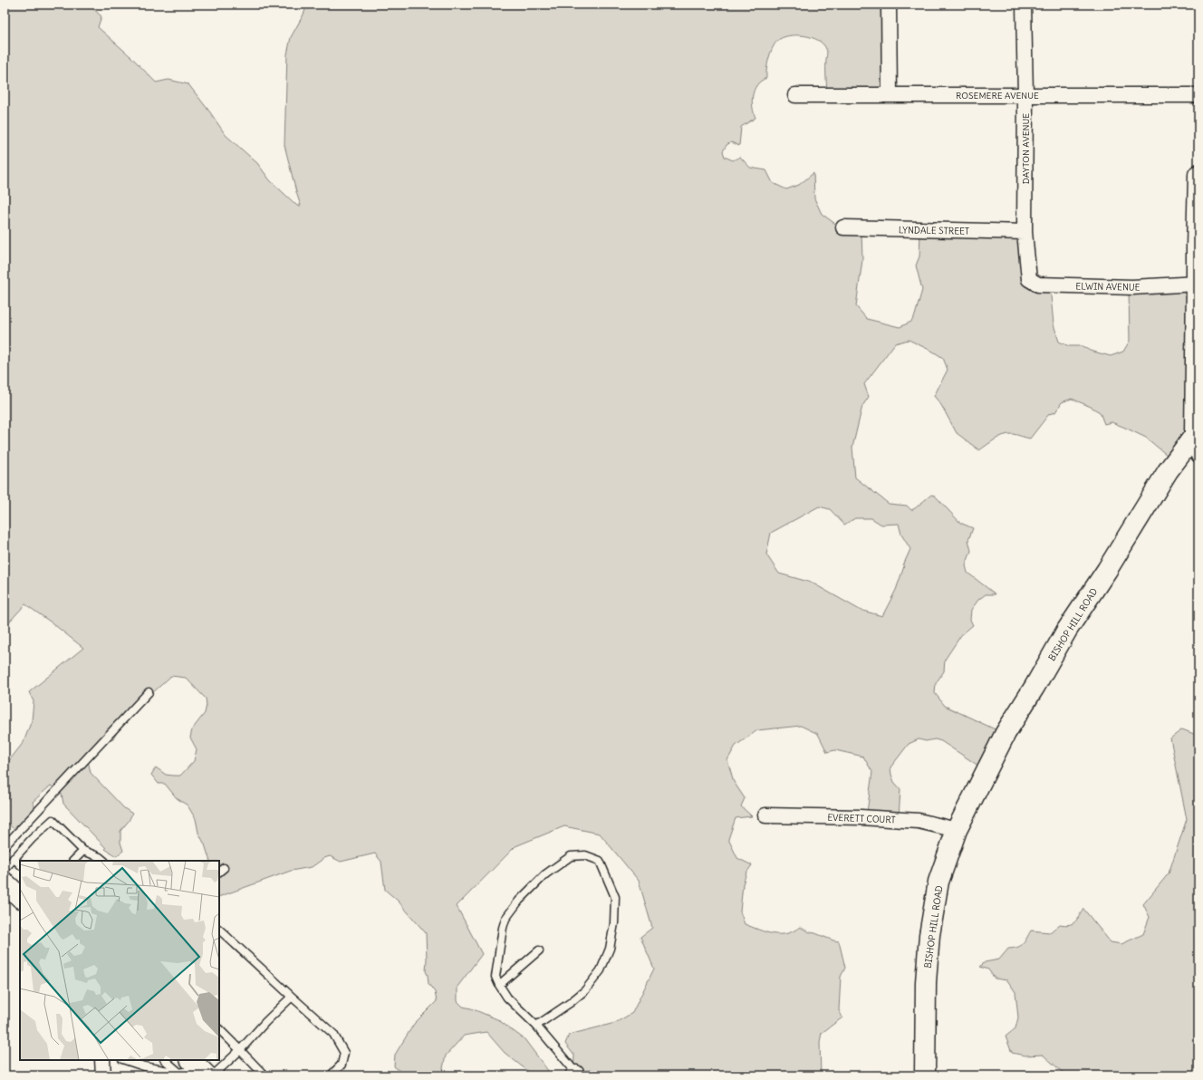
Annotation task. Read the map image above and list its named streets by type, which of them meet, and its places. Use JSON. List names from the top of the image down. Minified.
{"streets":{"main road":["BISHOP HILL ROAD"],"street":["ROSEMERE AVENUE","DAYTON AVENUE","LYNDALE STREET","ELWIN AVENUE","EVERETT COURT"]},"crossings":[["ROSEMERE AVENUE","DAYTON AVENUE"],["DAYTON AVENUE","LYNDALE STREET"],["DAYTON AVENUE","ELWIN AVENUE"],["BISHOP HILL ROAD","EVERETT COURT"]]}
